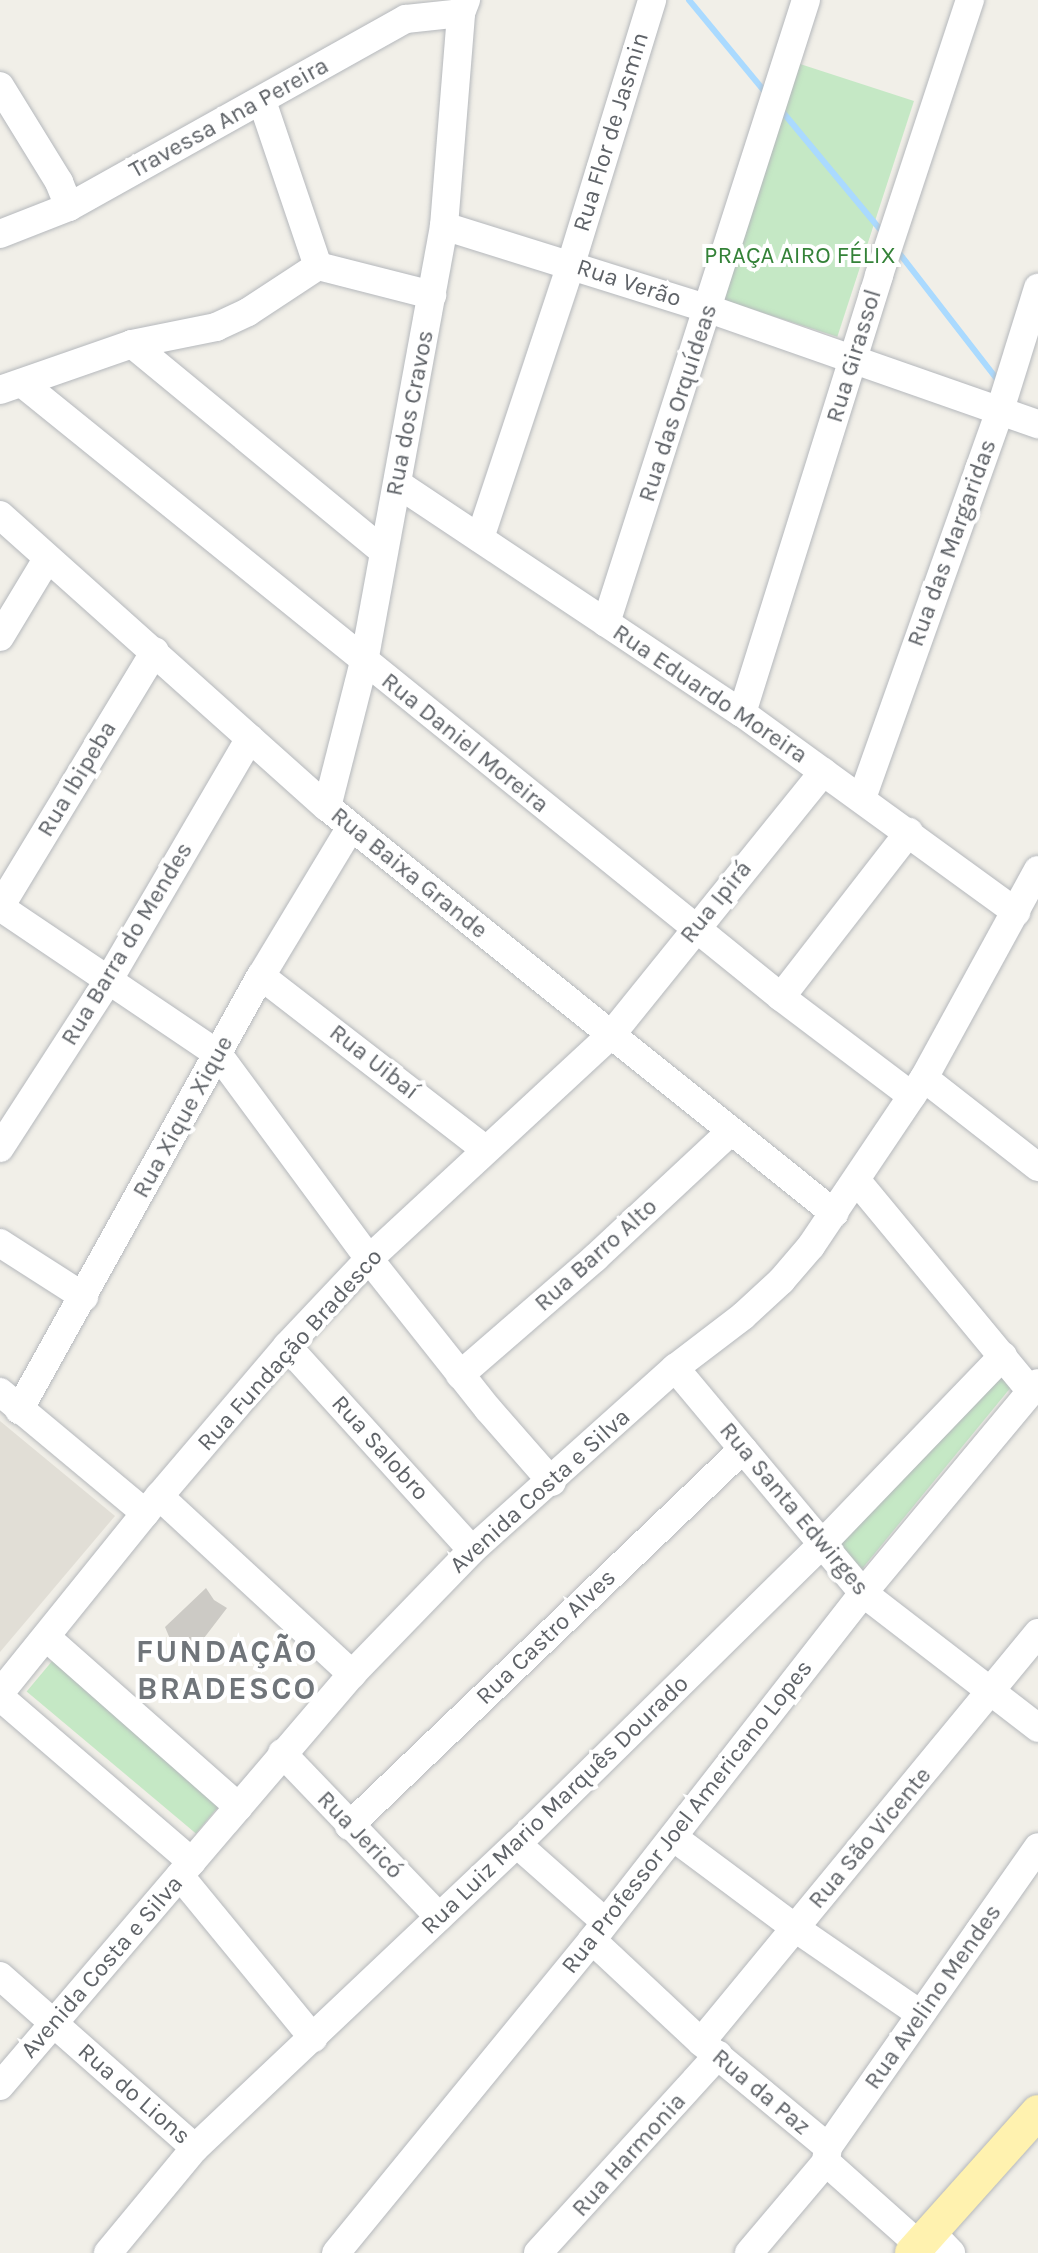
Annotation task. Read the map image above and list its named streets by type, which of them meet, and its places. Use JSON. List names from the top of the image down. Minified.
{"streets":{"street":["Travessa Ana Pereira","Rua Flor de Jasmin","Rua Verão","Rua Girassol","Rua das Orquídeas","Rua dos Cravos","Rua das Margaridas","Rua Eduardo Moreira","Rua Daniel Moreira","Rua Ibipeba","Rua Baixa Grande","Rua Ipirá","Rua Barra do Mendes","Rua Uibaí","Rua Xique Xique","Rua Barro Alto","Rua Fundação Bradesco","Rua Salobro","Avenida Costa e Silva","Rua Santa Edwirges","Rua Castro Alves","Rua Luiz Mario Marquês Dourado","Rua Professor Joel Americano Lopes","Rua Jericó","Rua São Vicente","Rua Avelino Mendes","Rua da Paz","Rua do Lions","Rua Harmonia"]},"crossings":[["Travessa Ana Pereira","Rua dos Cravos"],["Rua Flor de Jasmin","Rua Verão"],["Rua Flor de Jasmin","Rua Eduardo Moreira"],["Rua Verão","Rua Girassol"],["Rua Verão","Rua das Orquídeas"],["Rua Verão","Rua dos Cravos"],["Rua Verão","Rua das Margaridas"],["Rua Girassol","Rua Eduardo Moreira"],["Rua das Orquídeas","Rua Eduardo Moreira"],["Rua dos Cravos","Rua Eduardo Moreira"],["Rua dos Cravos","Rua Daniel Moreira"],["Rua dos Cravos","Rua Baixa Grande"],["Rua das Margaridas","Rua Eduardo Moreira"],["Rua Eduardo Moreira","Rua Ipirá"],["Rua Eduardo Moreira","Avenida Costa e Silva"],["Rua Daniel Moreira","Rua Ipirá"],["Rua Daniel Moreira","Avenida Costa e Silva"],["Rua Ibipeba","Rua Baixa Grande"],["Rua Baixa Grande","Rua Ipirá"],["Rua Baixa Grande","Rua Barra do Mendes"],["Rua Baixa Grande","Rua Xique Xique"],["Rua Baixa Grande","Rua Barro Alto"],["Rua Baixa Grande","Rua Fundação Bradesco"],["Rua Baixa Grande","Avenida Costa e Silva"],["Rua Ipirá","Rua Fundação Bradesco"],["Rua Uibaí","Rua Xique Xique"],["Rua Uibaí","Rua Fundação Bradesco"],["Rua Fundação Bradesco","Rua Salobro"],["Rua Salobro","Avenida Costa e Silva"],["Avenida Costa e Silva","Rua Santa Edwirges"],["Avenida Costa e Silva","Rua Jericó"],["Avenida Costa e Silva","Rua do Lions"],["Rua Santa Edwirges","Rua Castro Alves"],["Rua Santa Edwirges","Rua Luiz Mario Marquês Dourado"],["Rua Santa Edwirges","Rua Professor Joel Americano Lopes"],["Rua Santa Edwirges","Rua São Vicente"],["Rua Castro Alves","Rua Jericó"],["Rua Luiz Mario Marquês Dourado","Rua Jericó"],["Rua Luiz Mario Marquês Dourado","Rua da Paz"],["Rua Luiz Mario Marquês Dourado","Rua do Lions"],["Rua Professor Joel Americano Lopes","Rua da Paz"],["Rua São Vicente","Rua da Paz"],["Rua São Vicente","Rua Harmonia"],["Rua Avelino Mendes","Rua da Paz"],["Rua da Paz","Rua Harmonia"]],"districts":["FUNDAÇÃO BRADESCO"],"parks":["PRAÇA AIRO FÉLIX"]}
